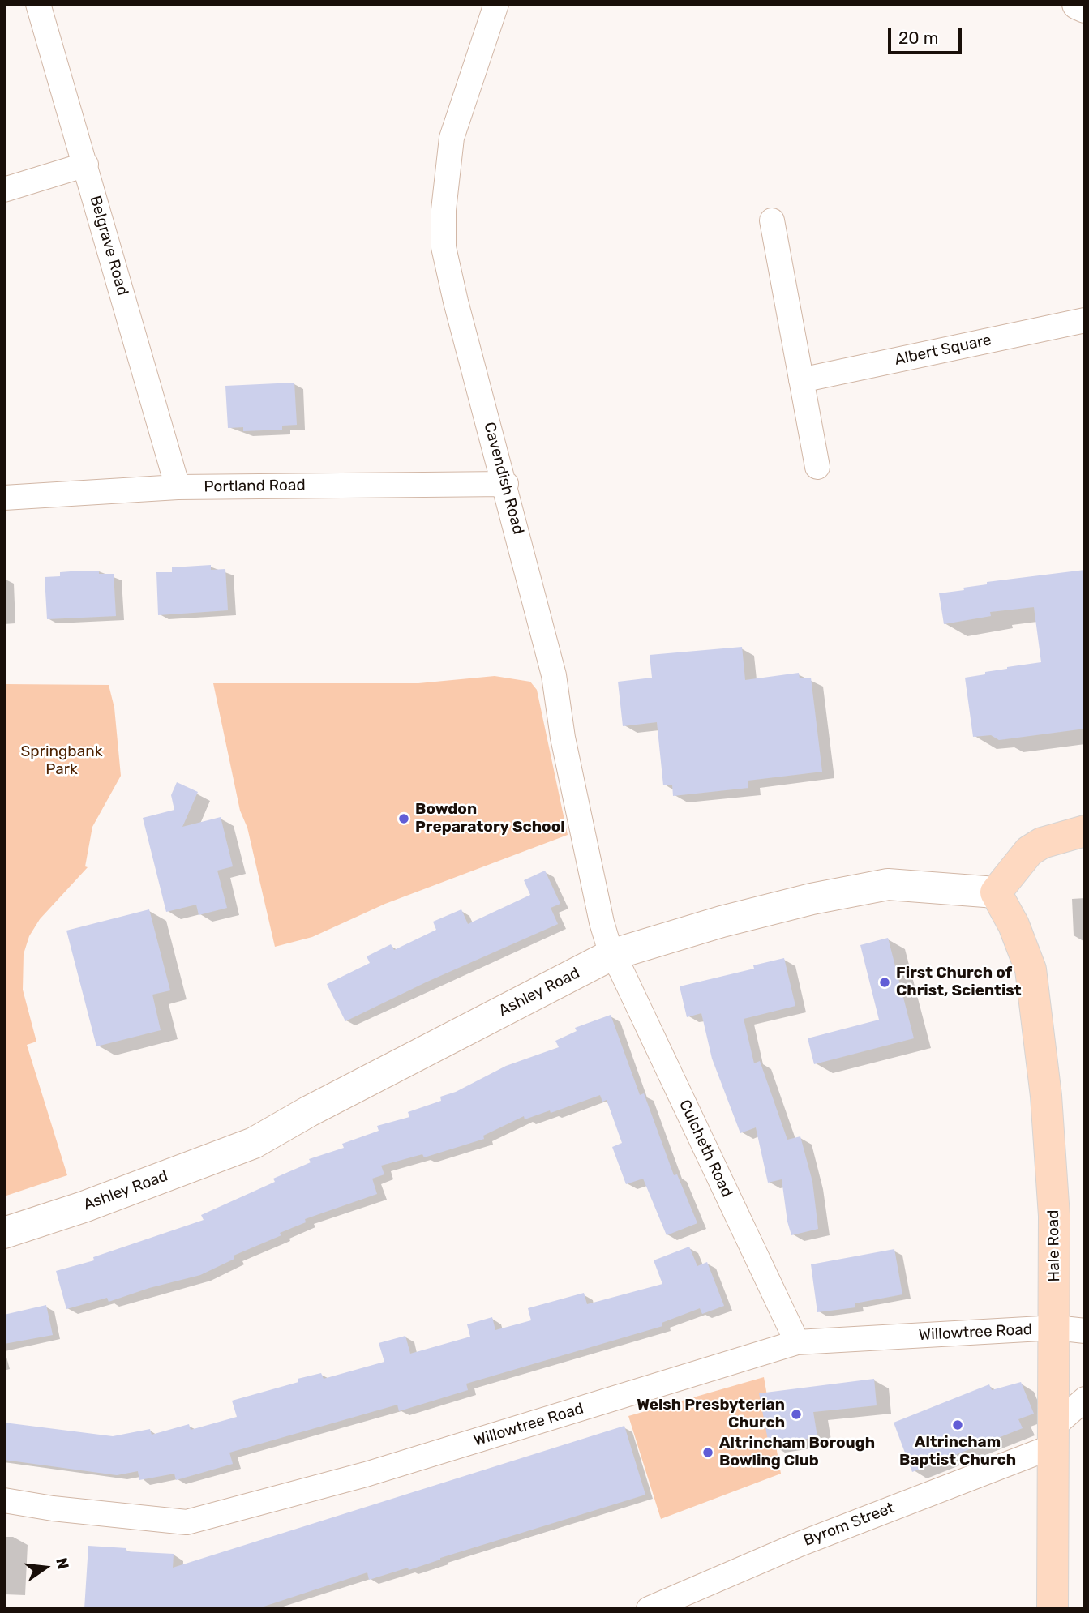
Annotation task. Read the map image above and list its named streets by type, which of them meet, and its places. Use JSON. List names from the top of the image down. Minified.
{"streets":{"main road":["Ashley Road","Hale Road"],"street":["Belgrave Road","Albert Square","Cavendish Road","Portland Road","Culcheth Road","Willowtree Road","Byrom Street"]},"crossings":[["Belgrave Road","Portland Road"],["Cavendish Road","Portland Road"],["Cavendish Road","Ashley Road"],["Cavendish Road","Culcheth Road"],["Ashley Road","Culcheth Road"],["Ashley Road","Hale Road"],["Culcheth Road","Willowtree Road"],["Hale Road","Willowtree Road"],["Hale Road","Byrom Street"]],"parks":["Springbank Park"],"places":["Bowdon Preparatory School","First Church of Christ, Scientist","Welsh Presbyterian Church","Altrincham Baptist Church","Altrincham Borough Bowling Club"],"scale_bar":"20 m","north":"right"}
